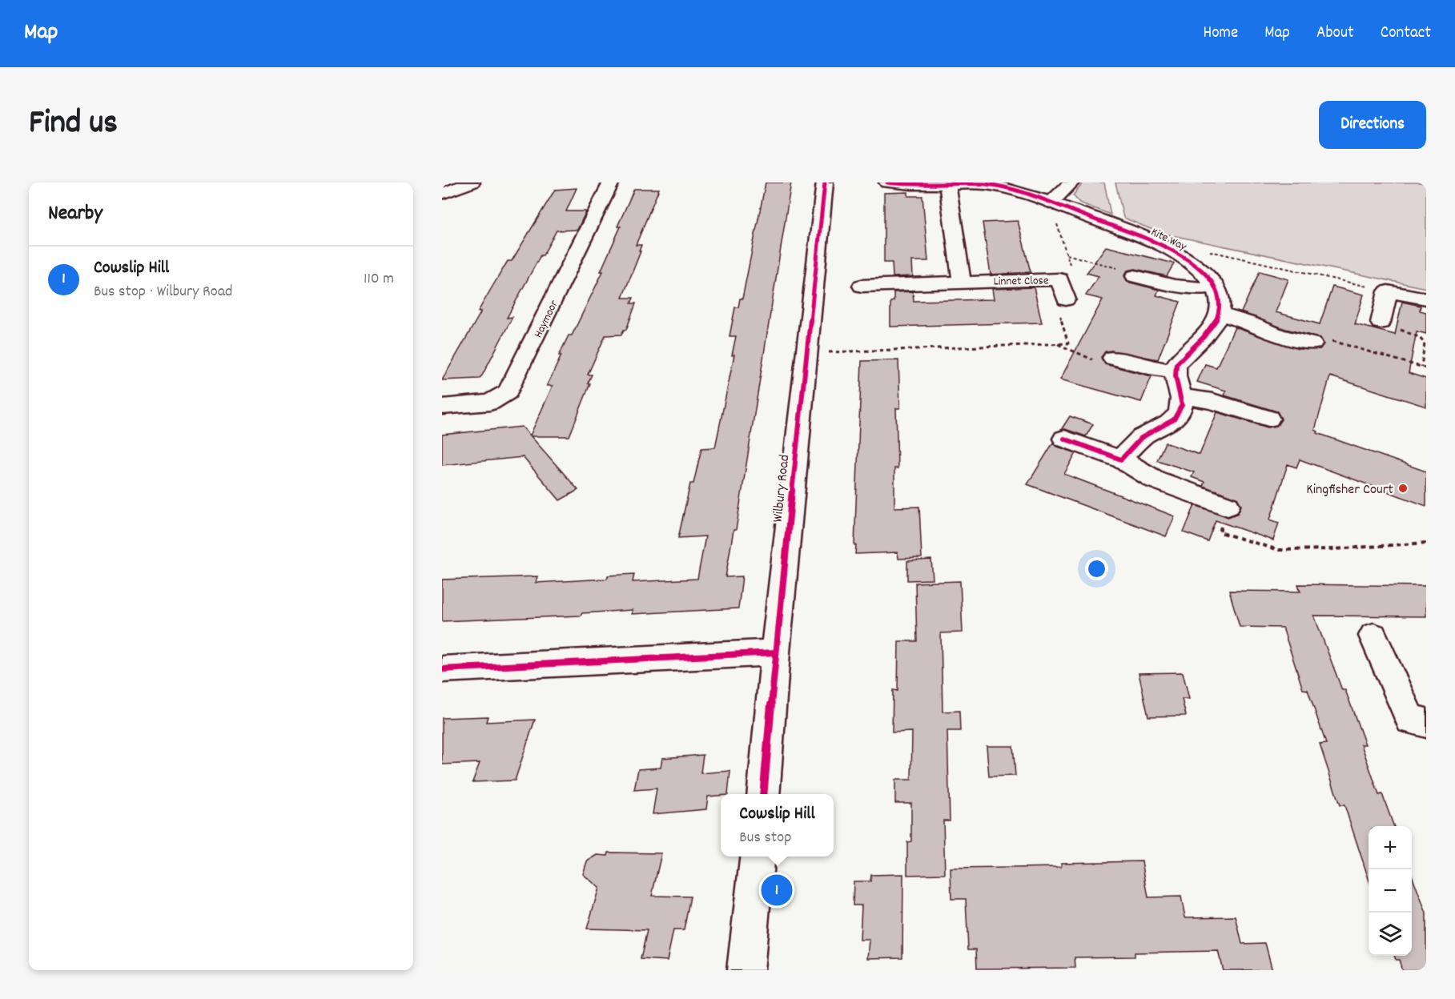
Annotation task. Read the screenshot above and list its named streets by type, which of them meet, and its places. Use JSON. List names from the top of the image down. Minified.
{"streets":{"street":["Kite Way","Linnet Close","Haymoor","Wilbury Road"]},"places":["Kingfisher Court"],"page":{"header":"Map","nav":["Home","Map","About","Contact"],"title":"Find us","buttons":"Directions","heading":"Nearby","list":[{"mark":"1","name":"Cowslip Hill","note":"Bus stop · Wilbury Road","value":"110 m"}],"popup":["Cowslip Hill","Bus stop"],"map_buttons":["+","−"],"pins":"1"}}
